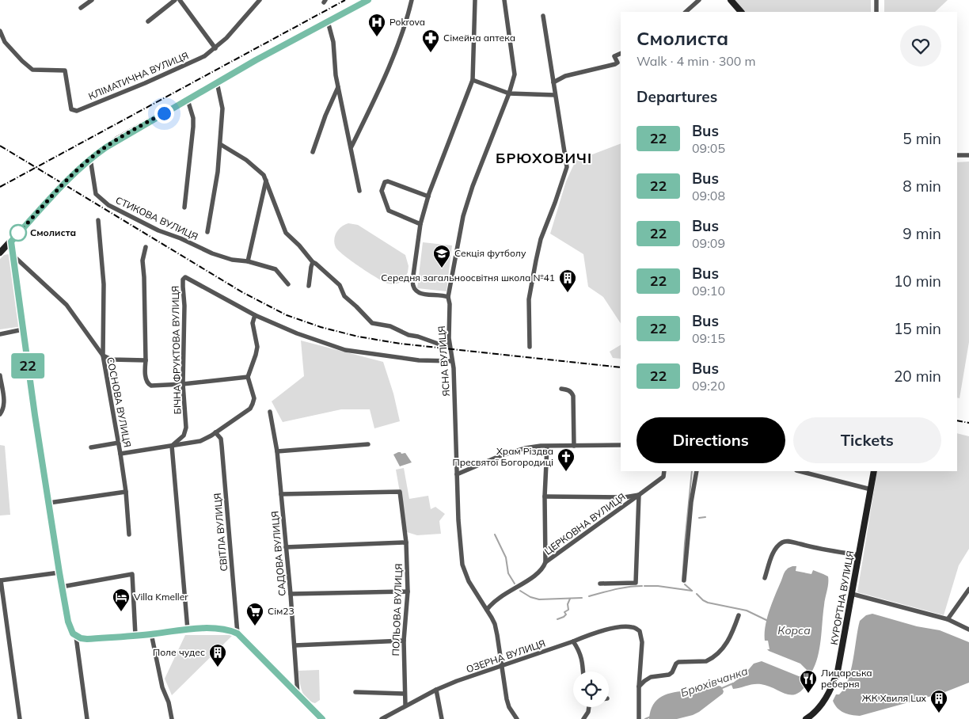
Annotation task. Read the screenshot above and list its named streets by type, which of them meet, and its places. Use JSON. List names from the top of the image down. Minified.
{"streets":{"main road":["КУРОРТНА ВУЛИЦЯ"],"street":["КЛІМАТИЧНА ВУЛИЦЯ","СТИКОВА ВУЛИЦЯ","БІЧНА ФРУКТОВА ВУЛИЦЯ","ЯСНА ВУЛИЦЯ","СОСНОВА ВУЛИЦЯ","ЦЕРКОВНА ВУЛИЦЯ","СВІТЛА ВУЛИЦЯ","САДОВА ВУЛИЦЯ","ПОЛЬОВА ВУЛИЦЯ","ОЗЕРНА ВУЛИЦЯ"]},"crossings":[["ЯСНА ВУЛИЦЯ","ЦЕРКОВНА ВУЛИЦЯ"],["ЯСНА ВУЛИЦЯ","ОЗЕРНА ВУЛИЦЯ"],["САДОВА ВУЛИЦЯ","ПОЛЬОВА ВУЛИЦЯ"],["ПОЛЬОВА ВУЛИЦЯ","ОЗЕРНА ВУЛИЦЯ"]],"districts":["БРЮХОВИЧІ"],"water":["Корса","Брюхівчанка"],"places":{"hospital":["Pokrova"],"pharmacy":["Сімейна аптека"],"other":["Смолиста"],"school or university":["Секція футболу"],"building":["Середня загальноосвітня школа №41","Поле чудес","ЖК Хвиля Lux"],"church":["Храм Різдва Пресвятої Богородиці"],"hotel":["Villa Kmeller"],"supermarket":["Сім23"],"restaurant":["Лицарська реберня"]},"lines":["bus line 22"],"page":{"on_map":"22","heading":[["Смолиста","Walk · 4 min · 300 m"],"Departures"],"list":[{"mark":"22","name":"Bus","note":"09:05","value":"5 min"},{"mark":"22","name":"Bus","note":"09:08","value":"8 min"},{"mark":"22","name":"Bus","note":"09:09","value":"9 min"},{"mark":"22","name":"Bus","note":"09:10","value":"10 min"},{"mark":"22","name":"Bus","note":"09:15","value":"15 min"},{"mark":"22","name":"Bus","note":"09:20","value":"20 min"}],"buttons":["Directions","Tickets"]}}
